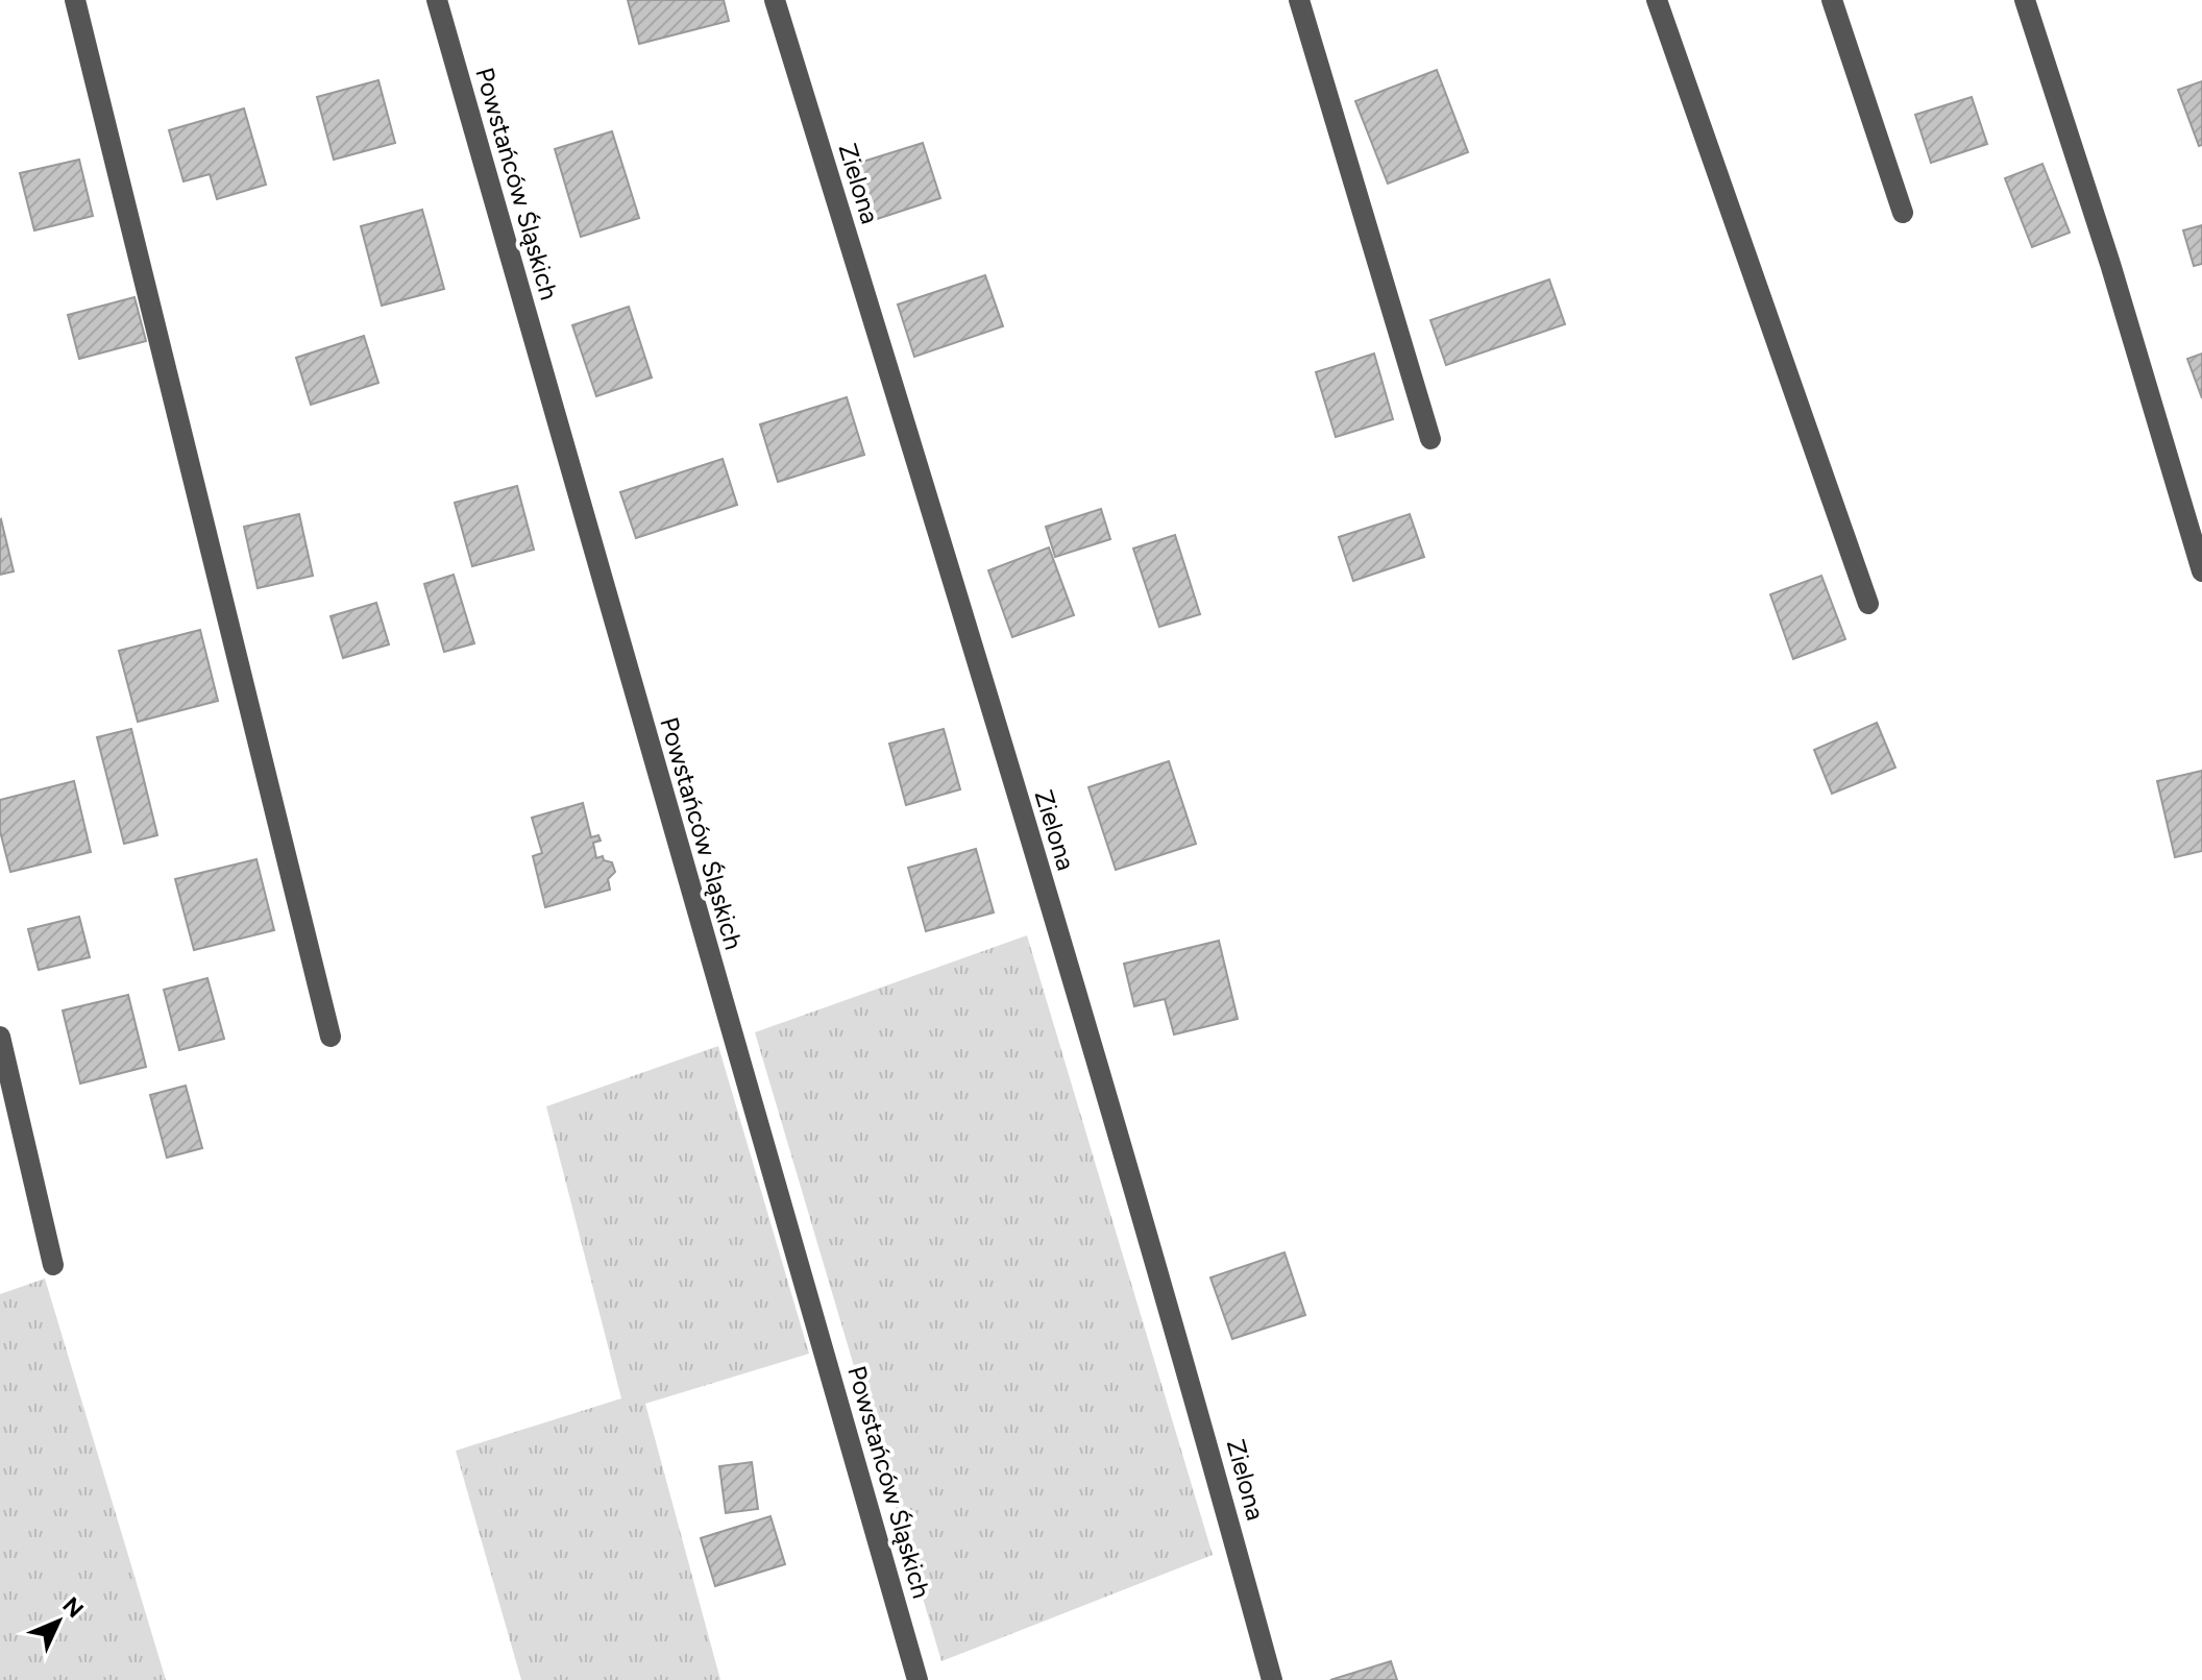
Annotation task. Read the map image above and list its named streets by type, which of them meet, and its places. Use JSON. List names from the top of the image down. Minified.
{"streets":{"street":["Powstańców Śląskich","Zielona"]},"north":"top right"}
